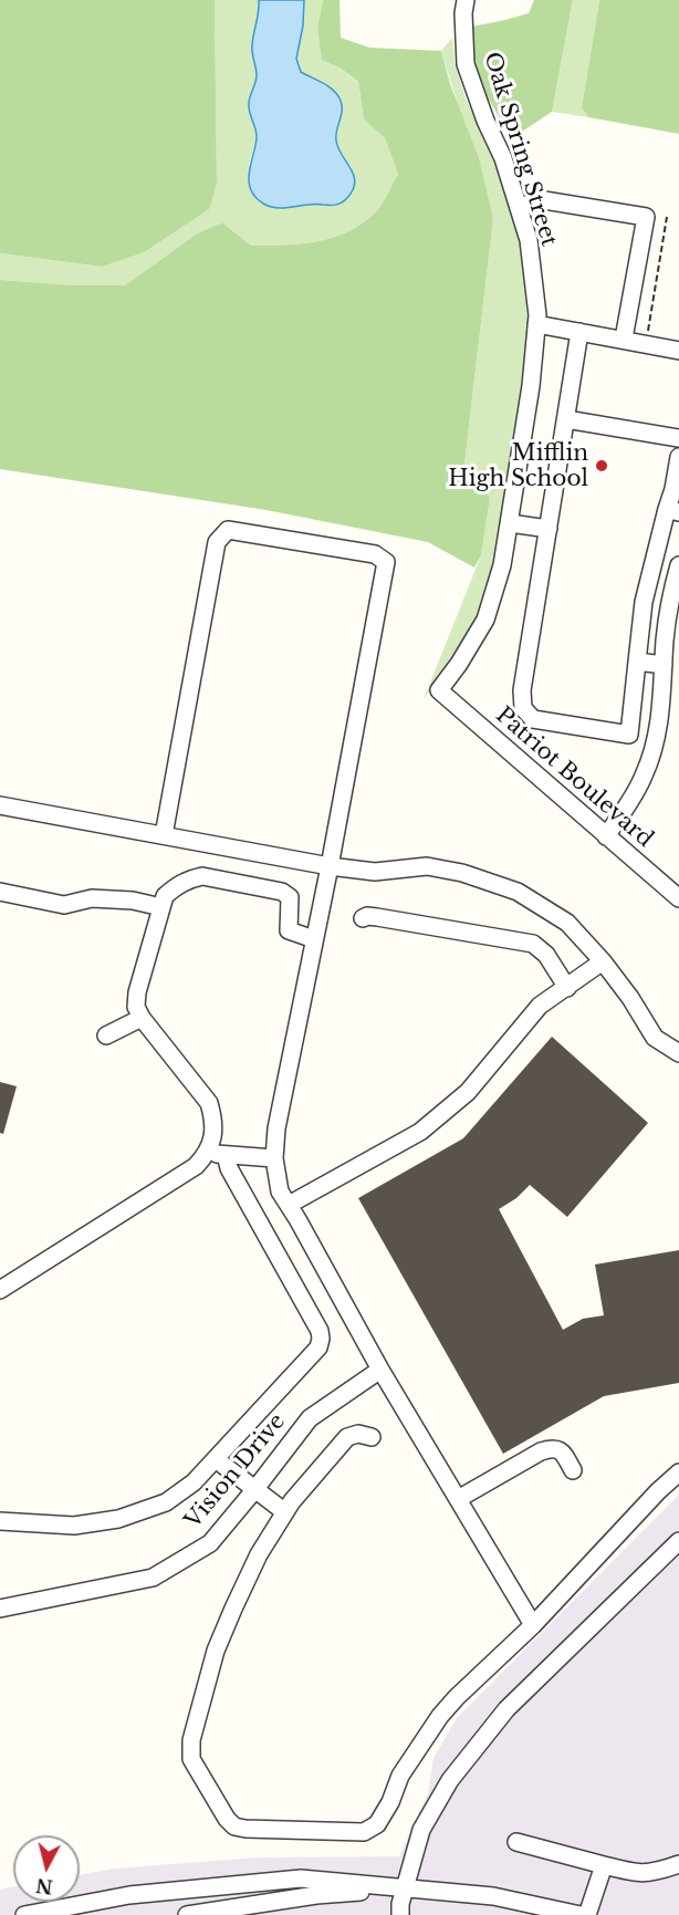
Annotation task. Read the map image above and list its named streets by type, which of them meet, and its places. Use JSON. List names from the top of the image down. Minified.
{"streets":{"street":["Oak Spring Street","Patriot Boulevard","Vision Drive"]},"crossings":[["Oak Spring Street","Patriot Boulevard"]],"places":["Mifflin High School"],"north":"bottom"}
